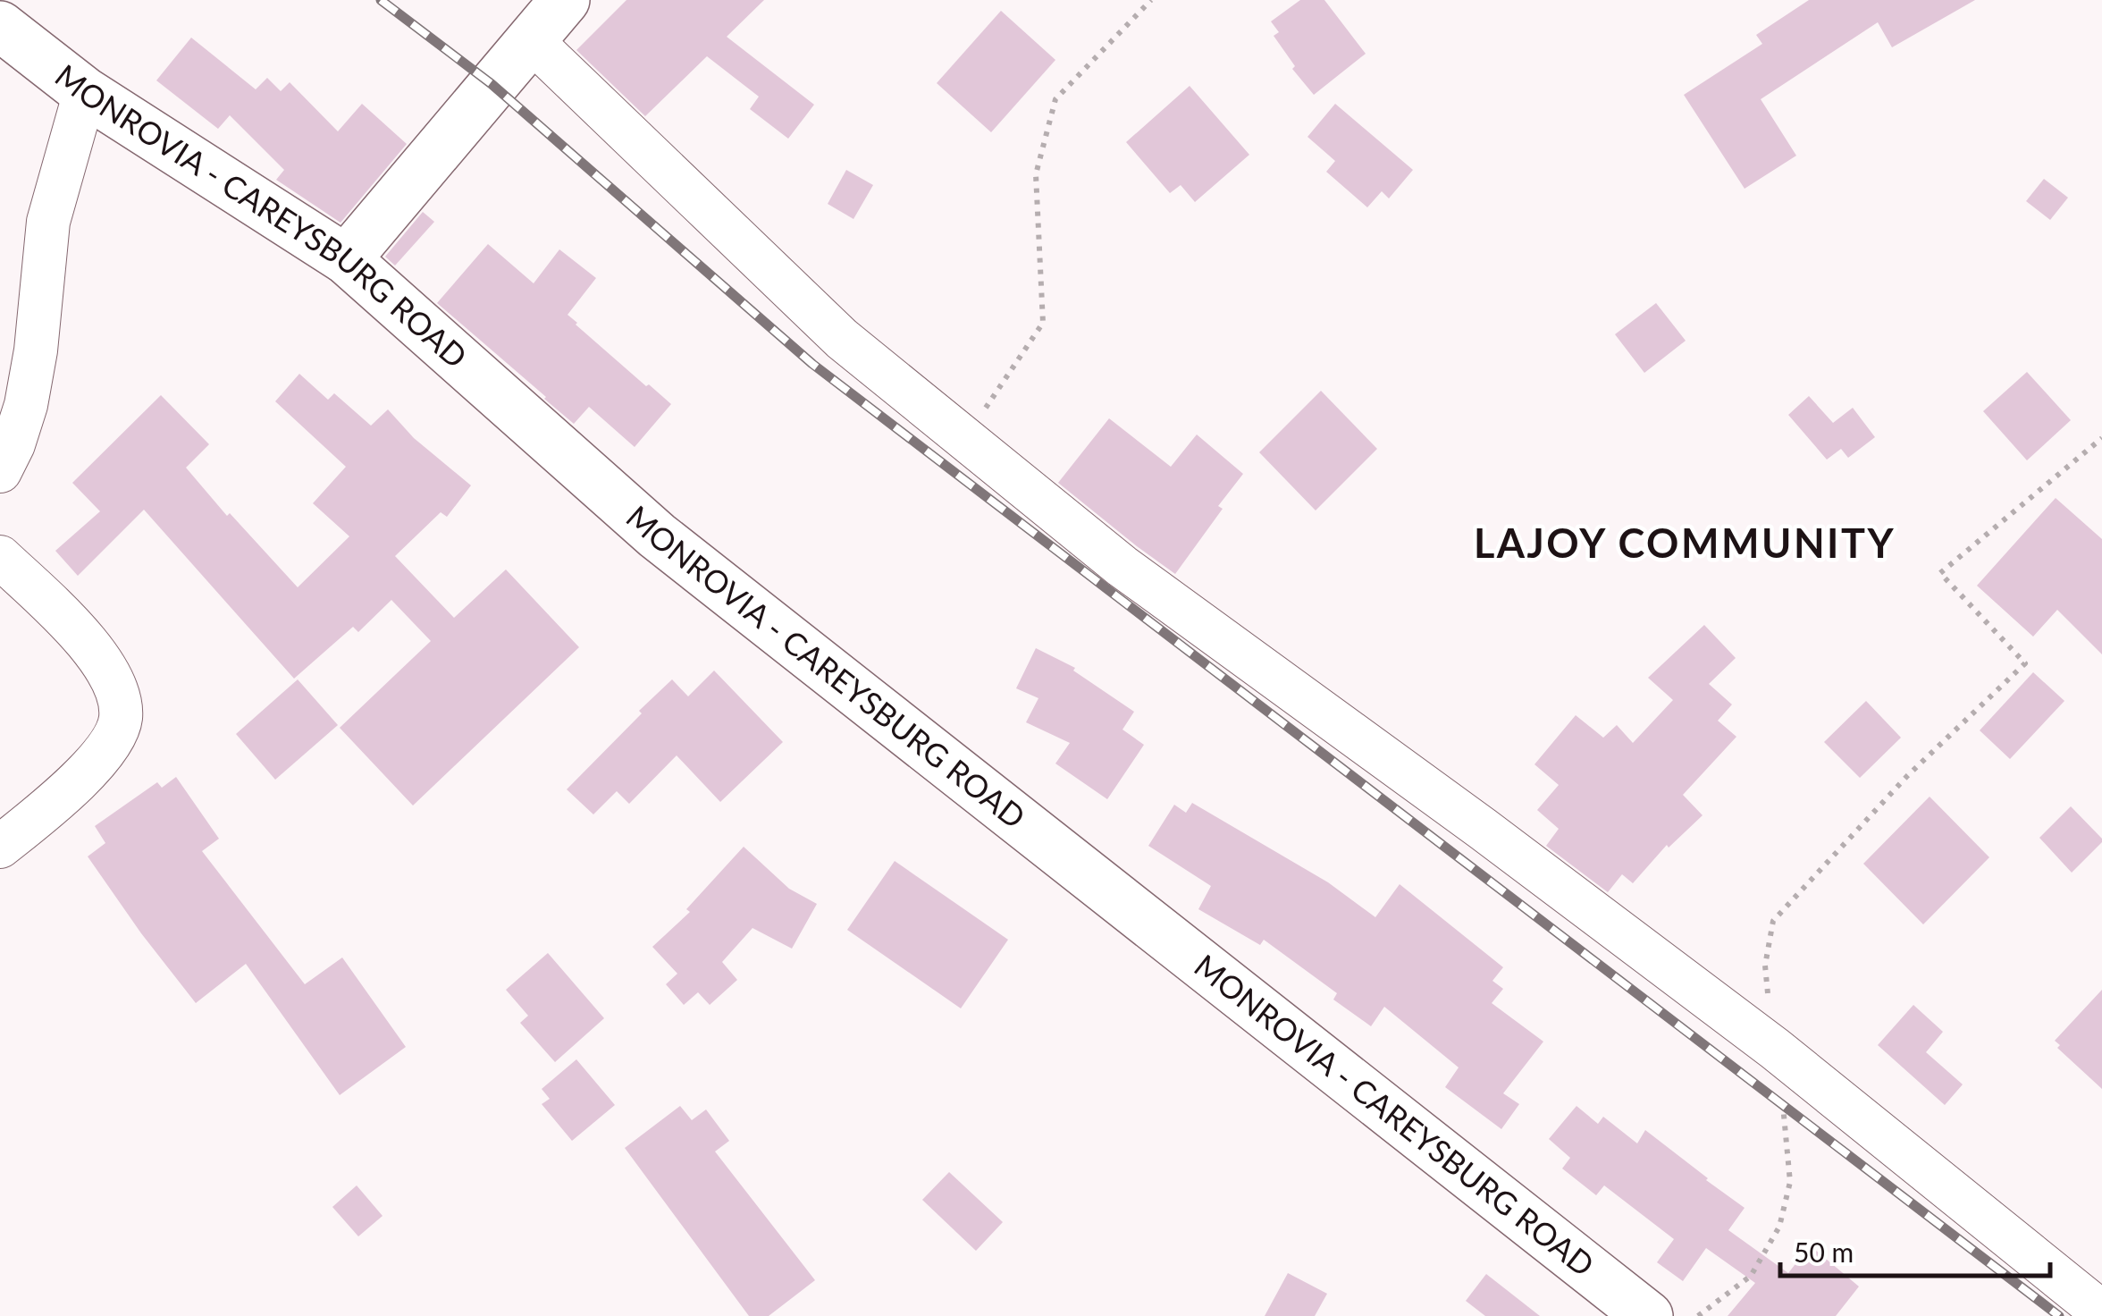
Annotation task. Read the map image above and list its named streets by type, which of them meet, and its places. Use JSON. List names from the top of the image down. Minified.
{"streets":{"main road":["MONROVIA - CAREYSBURG ROAD"]},"districts":["LAJOY COMMUNITY"],"scale_bar":"50 m"}
